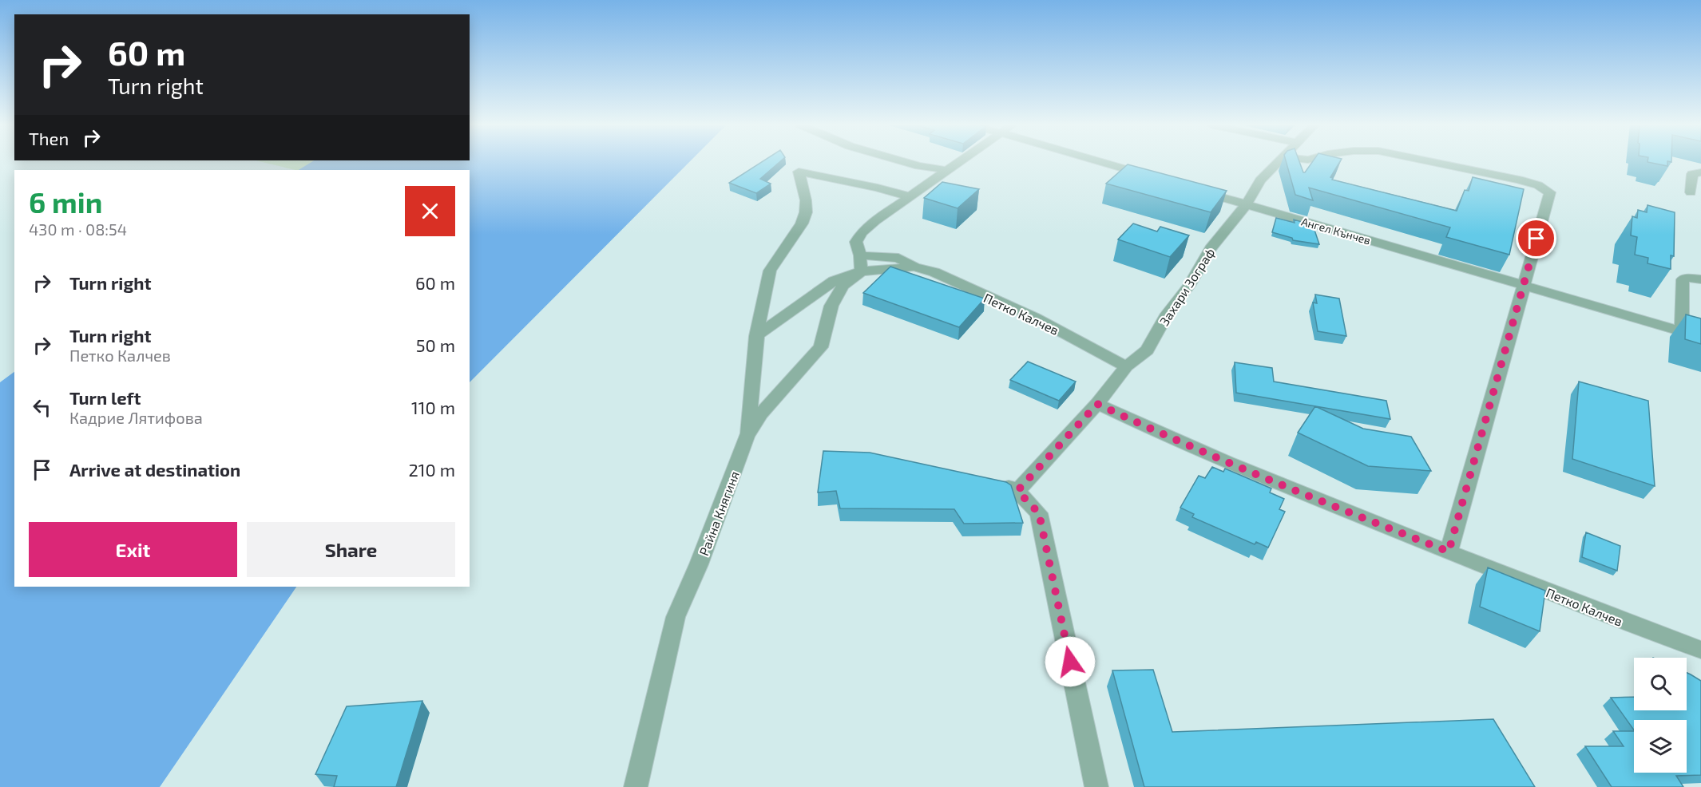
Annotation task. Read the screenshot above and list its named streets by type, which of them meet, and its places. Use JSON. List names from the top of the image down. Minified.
{"streets":{"street":["Ангел Кънчев","Захари Зограф","Петко Калчев","Райна Княгиня"]},"crossings":[["Ангел Кънчев","Захари Зограф"],["Захари Зограф","Петко Калчев"],["Петко Калчев","Райна Княгиня"]],"page":{"turn":["60 m","Turn right"],"then":"Then","heading":["6 min","430 m · 08:54"],"list":[{"name":"Turn right","value":"60 m"},{"name":"Turn right","note":"Петко Калчев","value":"50 m"},{"name":"Turn left","note":"Кадрие Лятифова","value":"110 m"},{"name":"Arrive at destination","value":"210 m"}],"buttons":["Exit","Share"]}}
